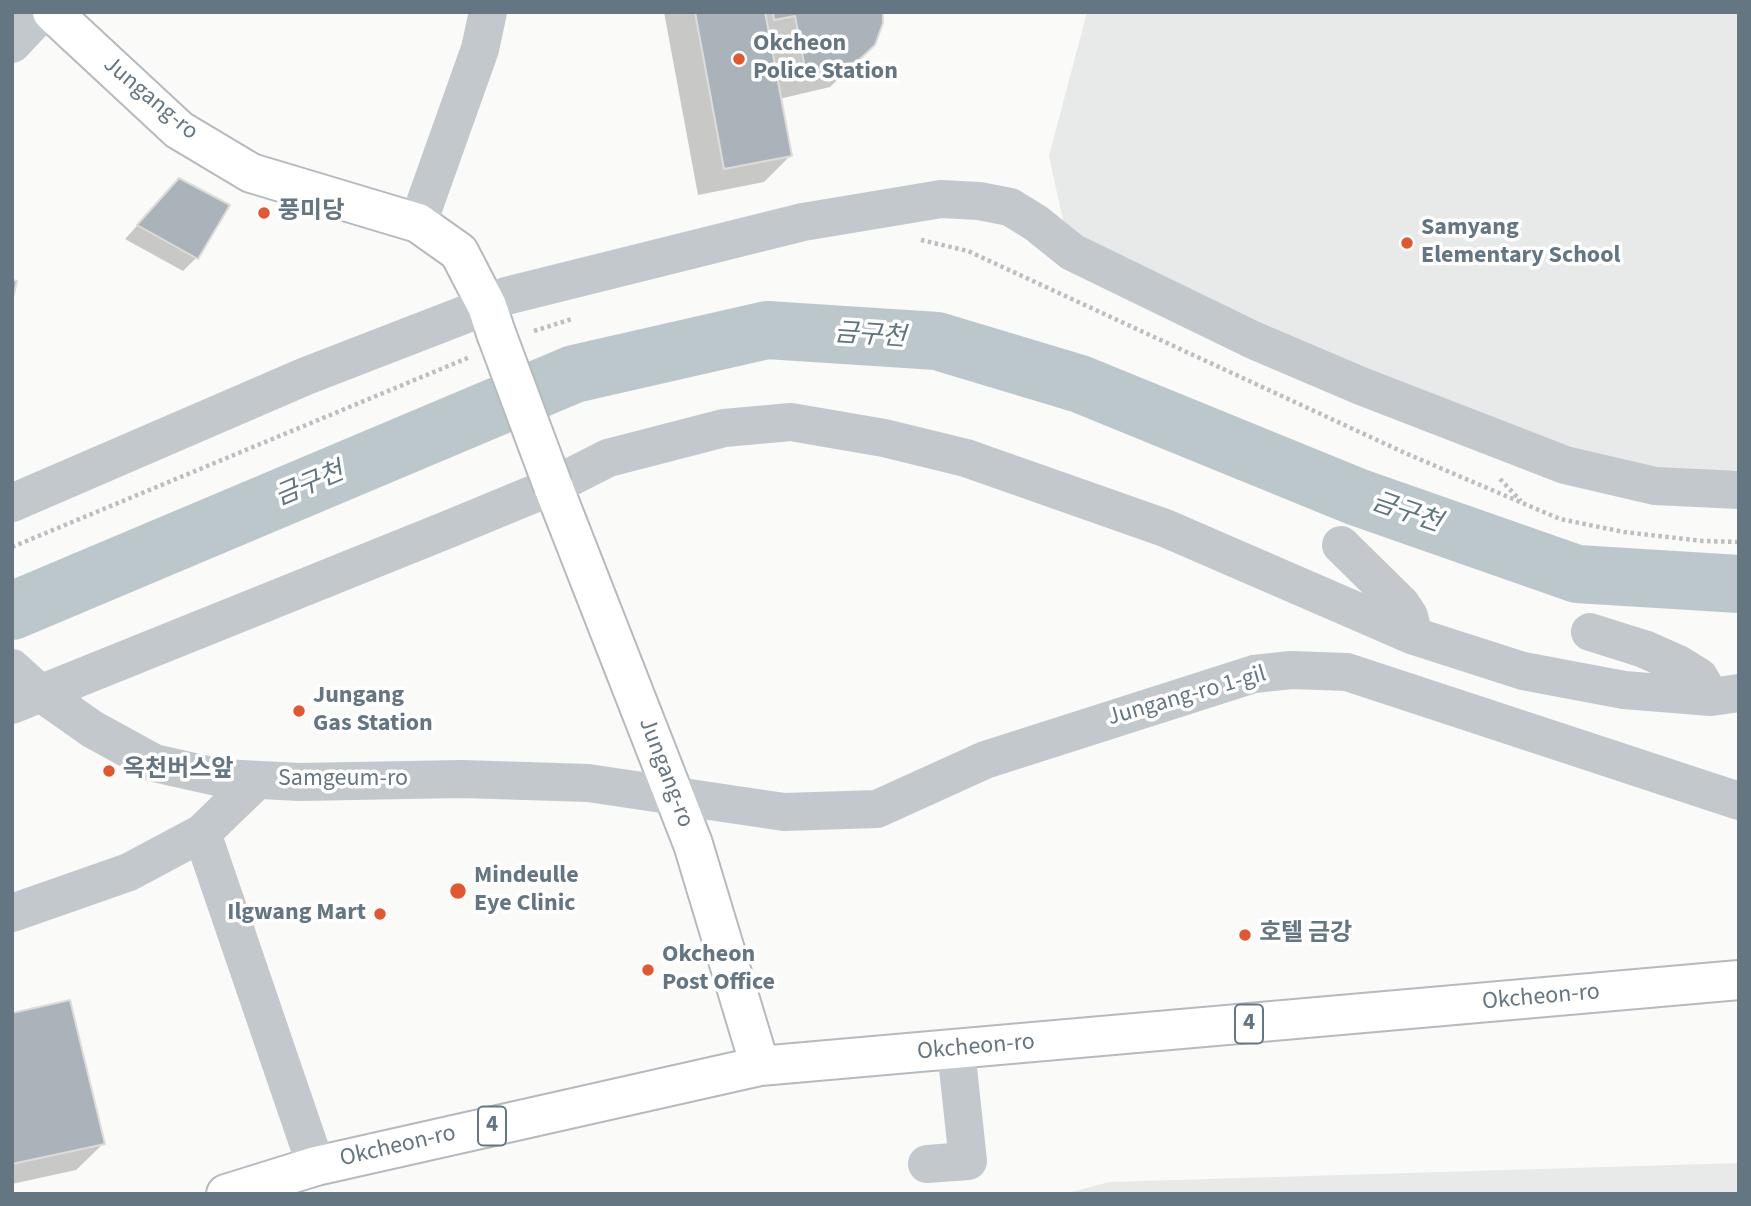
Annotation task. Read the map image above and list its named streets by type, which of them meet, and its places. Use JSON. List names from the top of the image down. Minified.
{"streets":{"main road":["Jungang-ro","Okcheon-ro","4"],"street":["Jungang-ro 1-gil","Samgeum-ro"]},"crossings":[["Jungang-ro","Jungang-ro 1-gil"],["Jungang-ro","Samgeum-ro"],["Jungang-ro","Okcheon-ro"],["Jungang-ro 1-gil","Samgeum-ro"]],"water":["금구천"],"places":["Okcheon Police Station","풍미당","Samyang Elementary School","Jungang Gas Station","옥천버스앞","Mindeulle Eye Clinic","Ilgwang Mart","호텔 금강","Okcheon Post Office"]}
